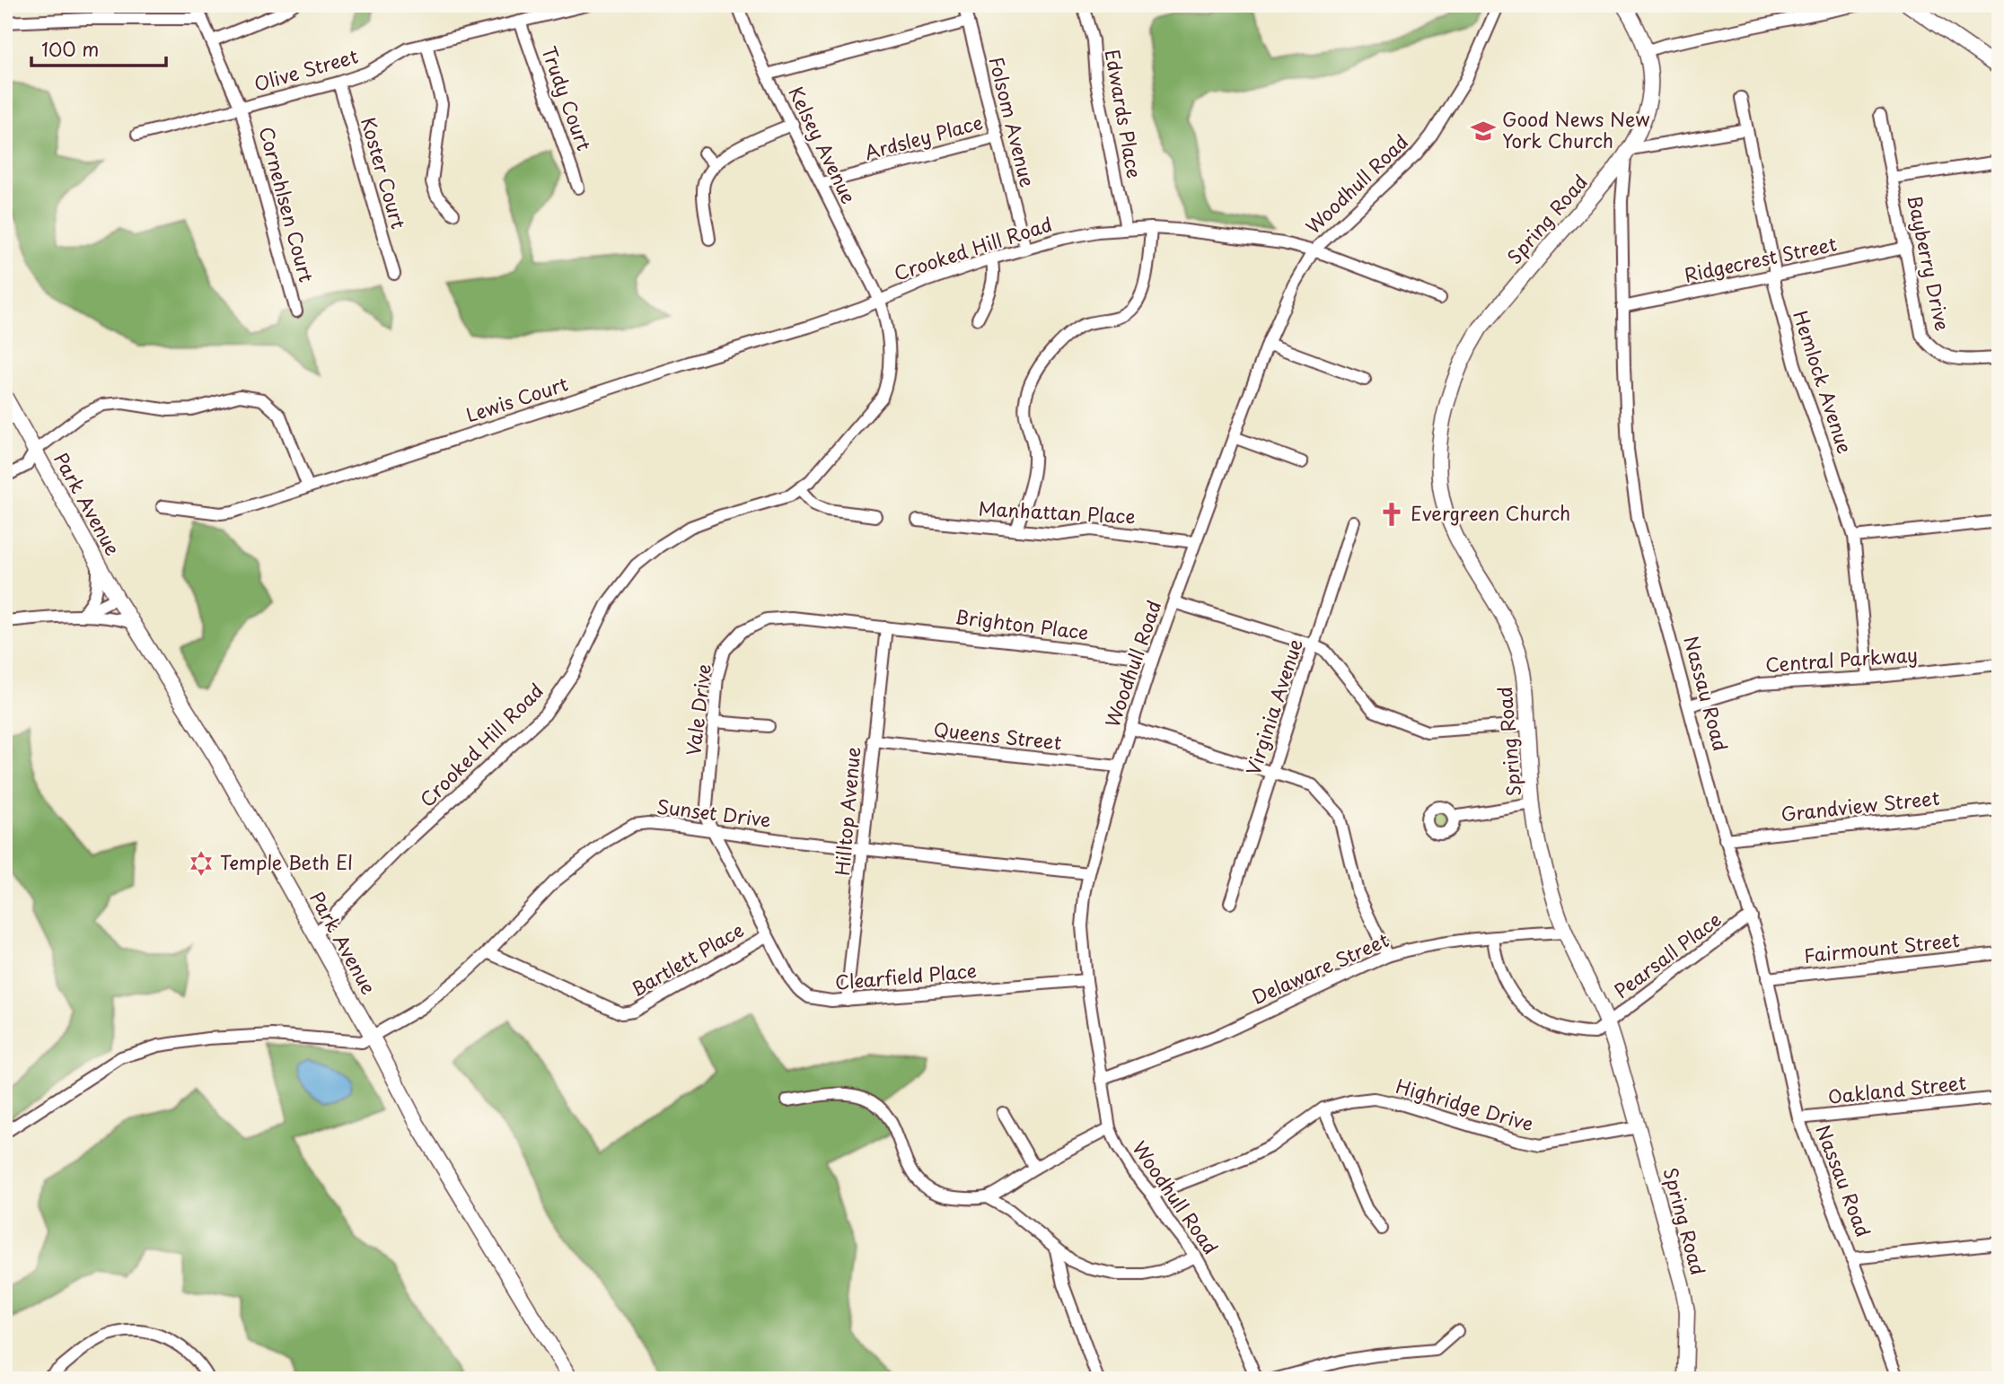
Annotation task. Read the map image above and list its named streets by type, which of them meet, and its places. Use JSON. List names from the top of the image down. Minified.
{"streets":{"main road":["Spring Road","Park Avenue","Nassau Road"],"street":["Olive Street","Trudy Court","Edwards Place","Folsom Avenue","Ardsley Place","Kelsey Avenue","Koster Court","Woodhull Road","Cornehlsen Court","Crooked Hill Road","Ridgecrest Street","Bayberry Drive","Hemlock Avenue","Lewis Court","Manhattan Place","Brighton Place","Central Parkway","Virginia Avenue","Vale Drive","Queens Street","Grandview Street","Hilltop Avenue","Sunset Drive","Fairmount Street","Pearsall Place","Bartlett Place","Delaware Street","Clearfield Place","Oakland Street","Highridge Drive"]},"crossings":[["Olive Street","Trudy Court"],["Olive Street","Koster Court"],["Olive Street","Cornehlsen Court"],["Edwards Place","Crooked Hill Road"],["Folsom Avenue","Ardsley Place"],["Folsom Avenue","Crooked Hill Road"],["Ardsley Place","Kelsey Avenue"],["Kelsey Avenue","Crooked Hill Road"],["Kelsey Avenue","Lewis Court"],["Woodhull Road","Crooked Hill Road"],["Woodhull Road","Manhattan Place"],["Woodhull Road","Brighton Place"],["Woodhull Road","Queens Street"],["Woodhull Road","Sunset Drive"],["Woodhull Road","Delaware Street"],["Woodhull Road","Clearfield Place"],["Woodhull Road","Highridge Drive"],["Spring Road","Nassau Road"],["Spring Road","Pearsall Place"],["Spring Road","Delaware Street"],["Spring Road","Highridge Drive"],["Crooked Hill Road","Lewis Court"],["Crooked Hill Road","Park Avenue"],["Ridgecrest Street","Bayberry Drive"],["Ridgecrest Street","Hemlock Avenue"],["Ridgecrest Street","Nassau Road"],["Hemlock Avenue","Central Parkway"],["Park Avenue","Sunset Drive"],["Brighton Place","Vale Drive"],["Brighton Place","Hilltop Avenue"],["Central Parkway","Nassau Road"],["Nassau Road","Grandview Street"],["Nassau Road","Fairmount Street"],["Nassau Road","Pearsall Place"],["Nassau Road","Oakland Street"],["Vale Drive","Hilltop Avenue"],["Vale Drive","Sunset Drive"],["Vale Drive","Clearfield Place"],["Queens Street","Hilltop Avenue"],["Hilltop Avenue","Sunset Drive"],["Hilltop Avenue","Clearfield Place"],["Sunset Drive","Bartlett Place"],["Sunset Drive","Clearfield Place"],["Bartlett Place","Clearfield Place"]],"places":{"school or university":["Good News New York Church"],"church":["Evergreen Church"],"synagogue":["Temple Beth El"]},"scale_bar":"100 m"}
